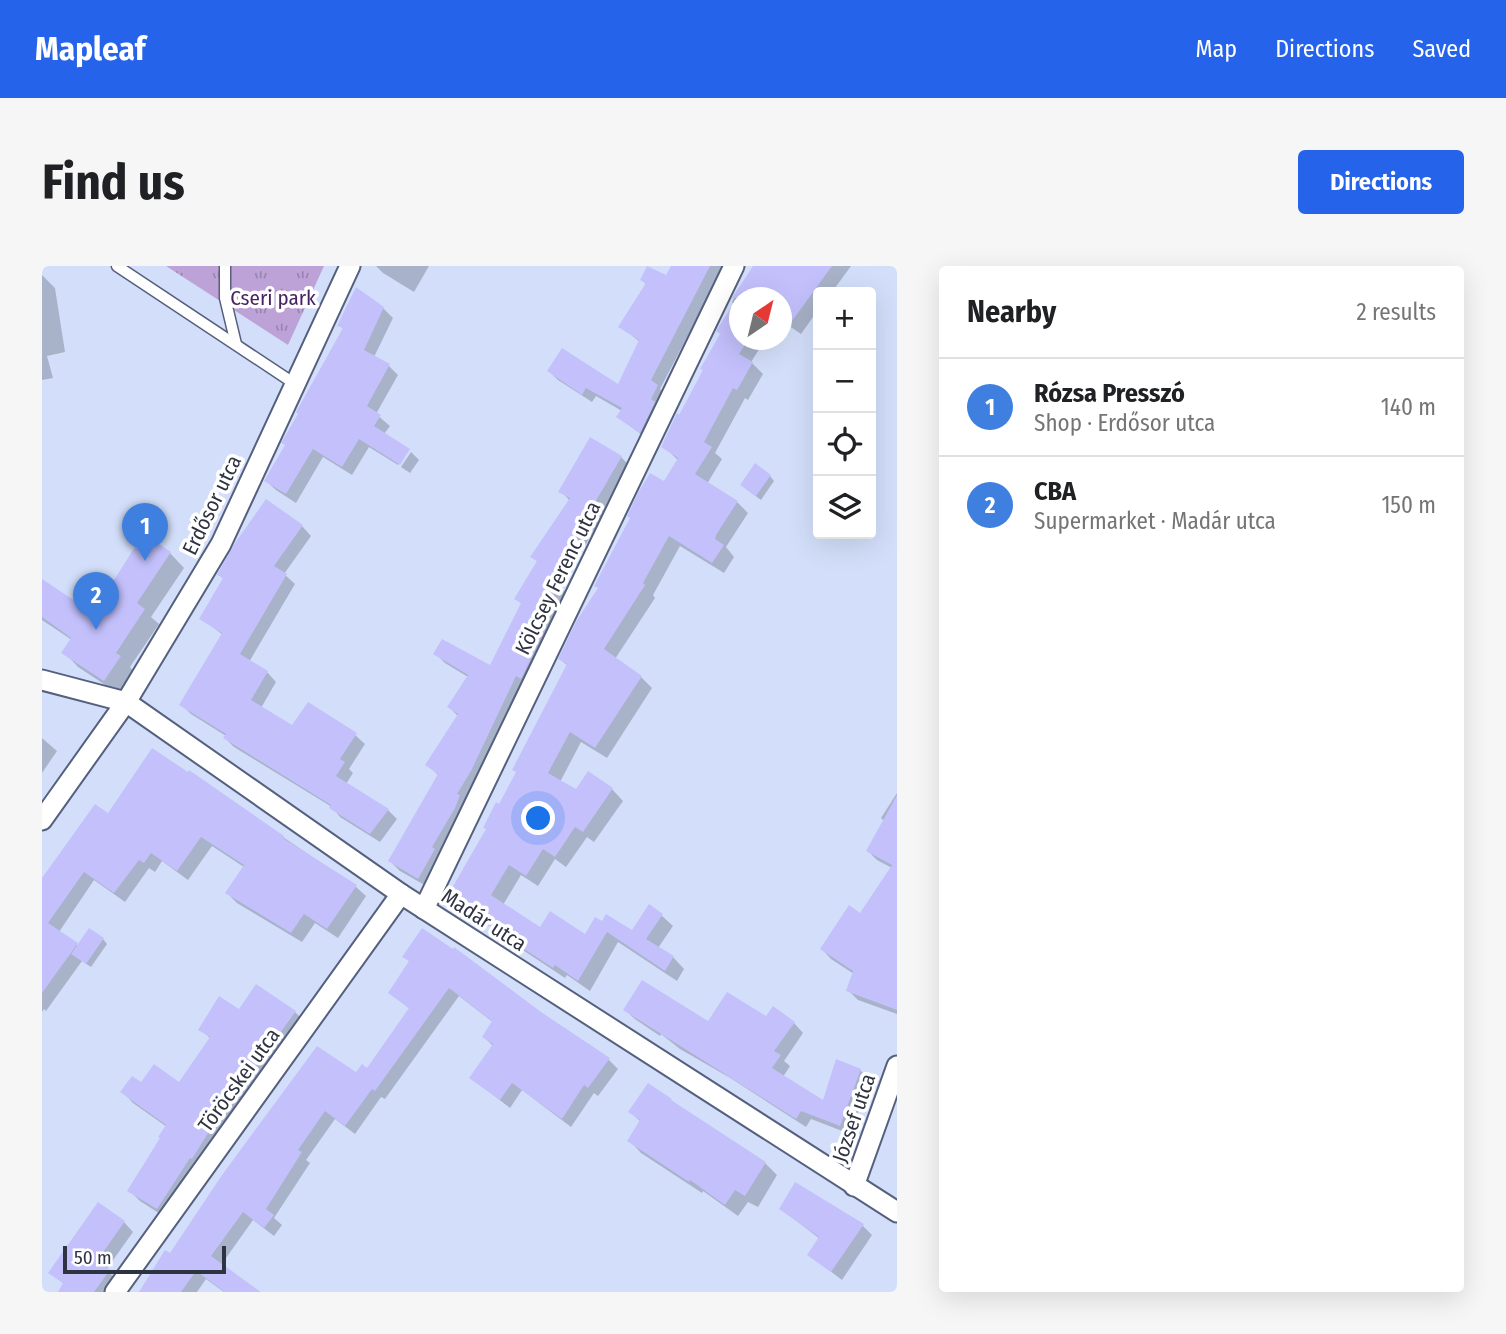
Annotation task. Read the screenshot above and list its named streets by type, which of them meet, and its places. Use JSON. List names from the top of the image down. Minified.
{"streets":{"street":["Erdősor utca","Kölcsey Ferenc utca","Madár utca","Töröcskei utca","József utca"]},"crossings":[["Erdősor utca","Madár utca"],["Kölcsey Ferenc utca","Madár utca"],["Madár utca","Töröcskei utca"],["Madár utca","József utca"]],"parks":["Cseri park"],"scale_bar":"50 m","north":"top right","page":{"header":"Mapleaf","nav":["Map","Directions","Saved"],"buttons":"Directions","title":"Find us","heading":["Nearby","2 results"],"map_buttons":["+","−"],"list":[{"mark":"1","name":"Rózsa Presszó","note":"Shop · Erdősor utca","value":"140 m"},{"mark":"2","name":"CBA","note":"Supermarket · Madár utca","value":"150 m"}],"pins":["1","2"],"scale":"50 m"}}
